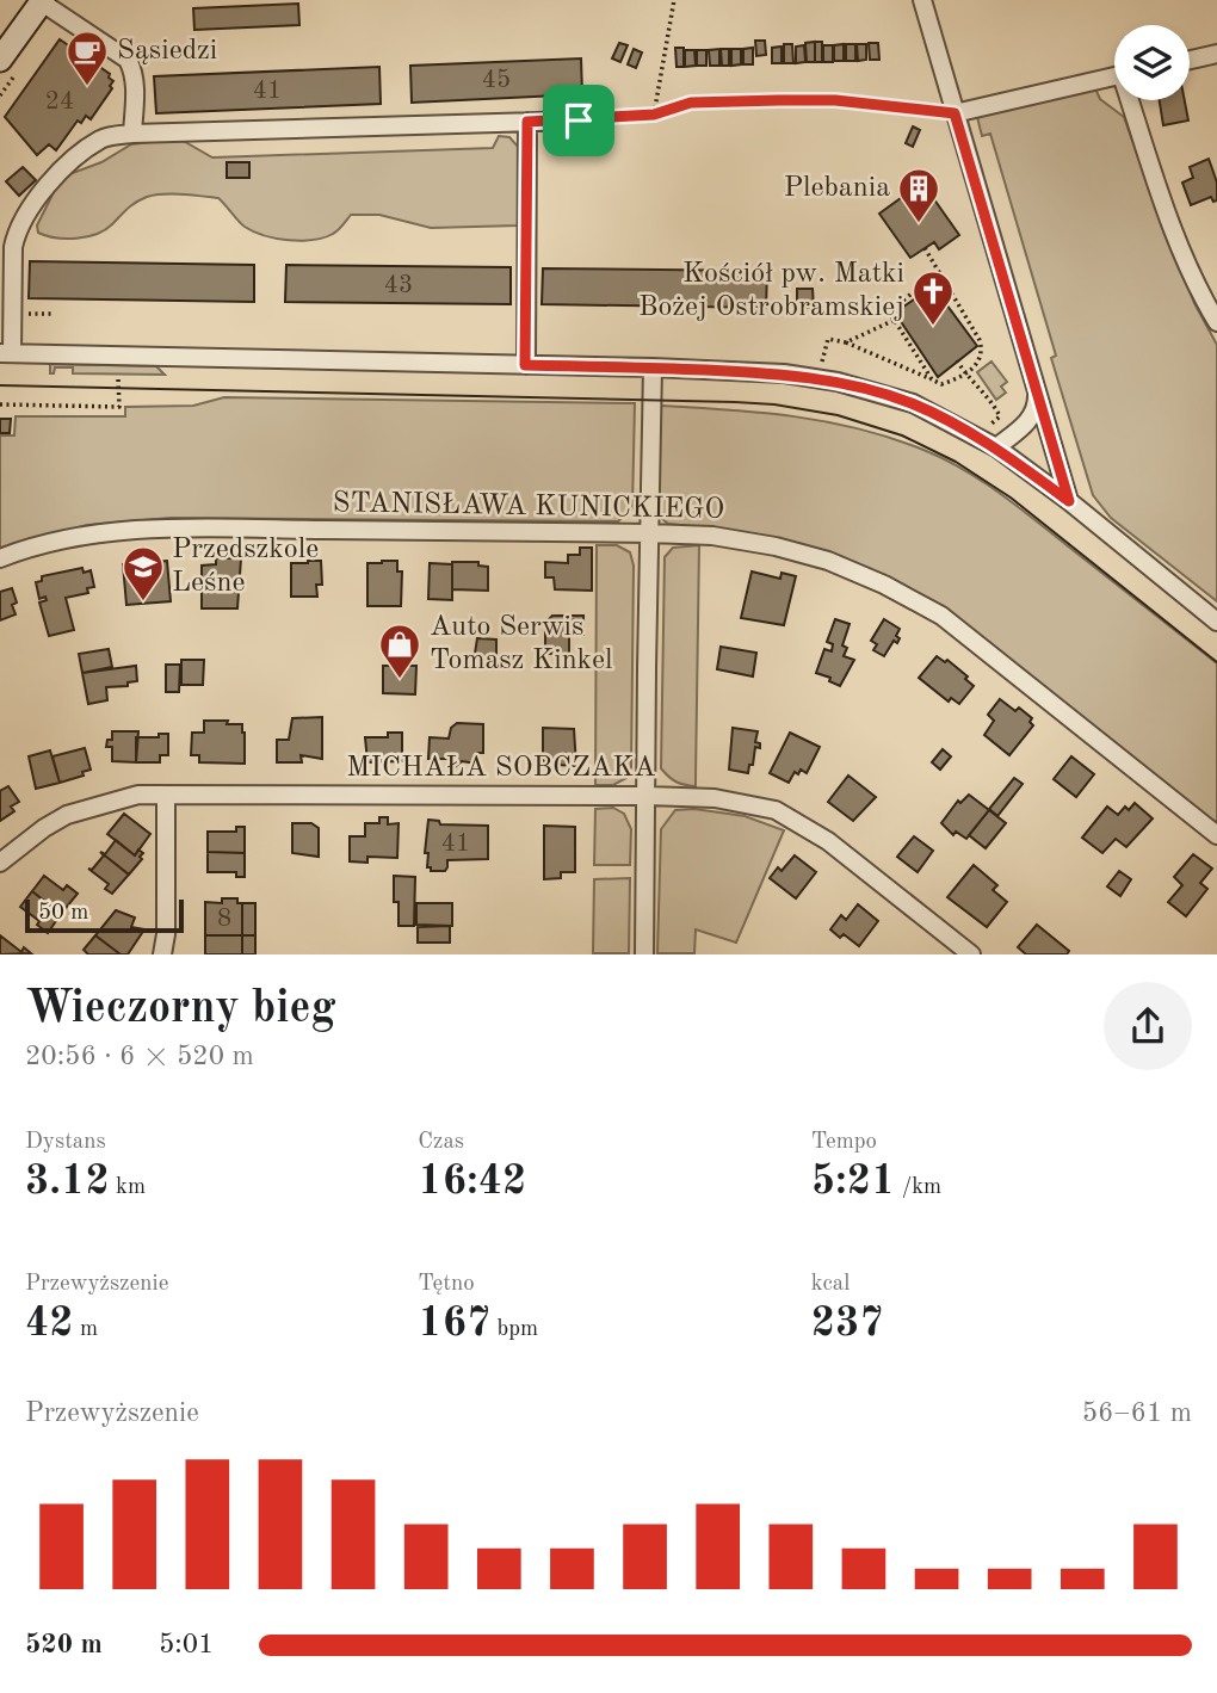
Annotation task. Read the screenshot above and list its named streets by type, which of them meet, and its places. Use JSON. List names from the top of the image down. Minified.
{"streets":{"street":["STANISŁAWA KUNICKIEGO","MICHAŁA SOBCZAKA"]},"places":{"cafe":["Sąsiedzi"],"building":["Plebania"],"church":["Kościół pw. Matki Bożej Ostrobramskiej"],"school or university":["Przedszkole Leśne"],"shop":["Auto Serwis Tomasz Kinkel"]},"house_numbers":["45","41","24","43","41","8"],"scale_bar":"50 m","page":{"scale":"50 m","heading":["Wieczorny bieg","20:56 · 6 × 520 m"],"stats":[["Dystans","3.12 km"],["Czas","16:42"],["Tempo","5:21 /km"],["Przewyższenie","42 m"],["Tętno","167 bpm"],["kcal","237"]],"chart":["Przewyższenie","56–61 m"],"list":[{"name":"520 m","note":"5:01"}]}}
